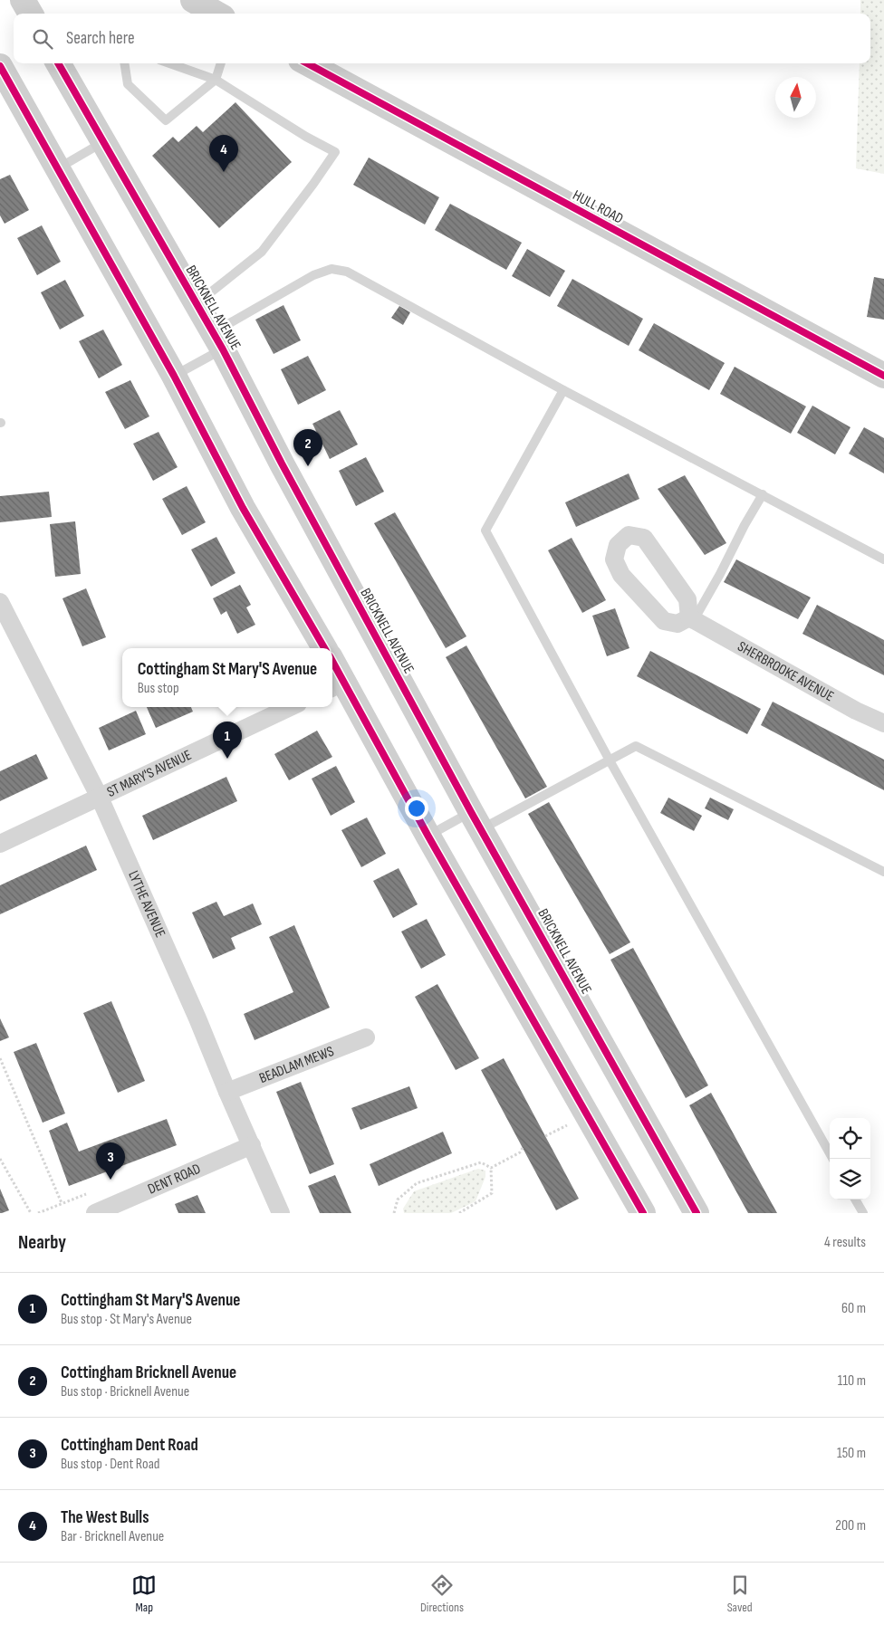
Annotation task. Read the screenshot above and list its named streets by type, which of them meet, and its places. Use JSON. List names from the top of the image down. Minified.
{"streets":{"street":["HULL ROAD","BRICKNELL AVENUE","SHERBROOKE AVENUE","ST MARY'S AVENUE","LYTHE AVENUE","BEADLAM MEWS","DENT ROAD"]},"crossings":[["ST MARY'S AVENUE","LYTHE AVENUE"],["LYTHE AVENUE","BEADLAM MEWS"],["LYTHE AVENUE","DENT ROAD"]],"north":"top","page":{"search":"Search here","pins":["4","2","1","3"],"popup":["Cottingham St Mary'S Avenue","Bus stop"],"heading":["Nearby","4 results"],"list":[{"mark":"1","name":"Cottingham St Mary'S Avenue","note":"Bus stop · St Mary's Avenue","value":"60 m"},{"mark":"2","name":"Cottingham Bricknell Avenue","note":"Bus stop · Bricknell Avenue","value":"110 m"},{"mark":"3","name":"Cottingham Dent Road","note":"Bus stop · Dent Road","value":"150 m"},{"mark":"4","name":"The West Bulls","note":"Bar · Bricknell Avenue","value":"200 m"}],"nav":["Map","Directions","Saved"]}}
